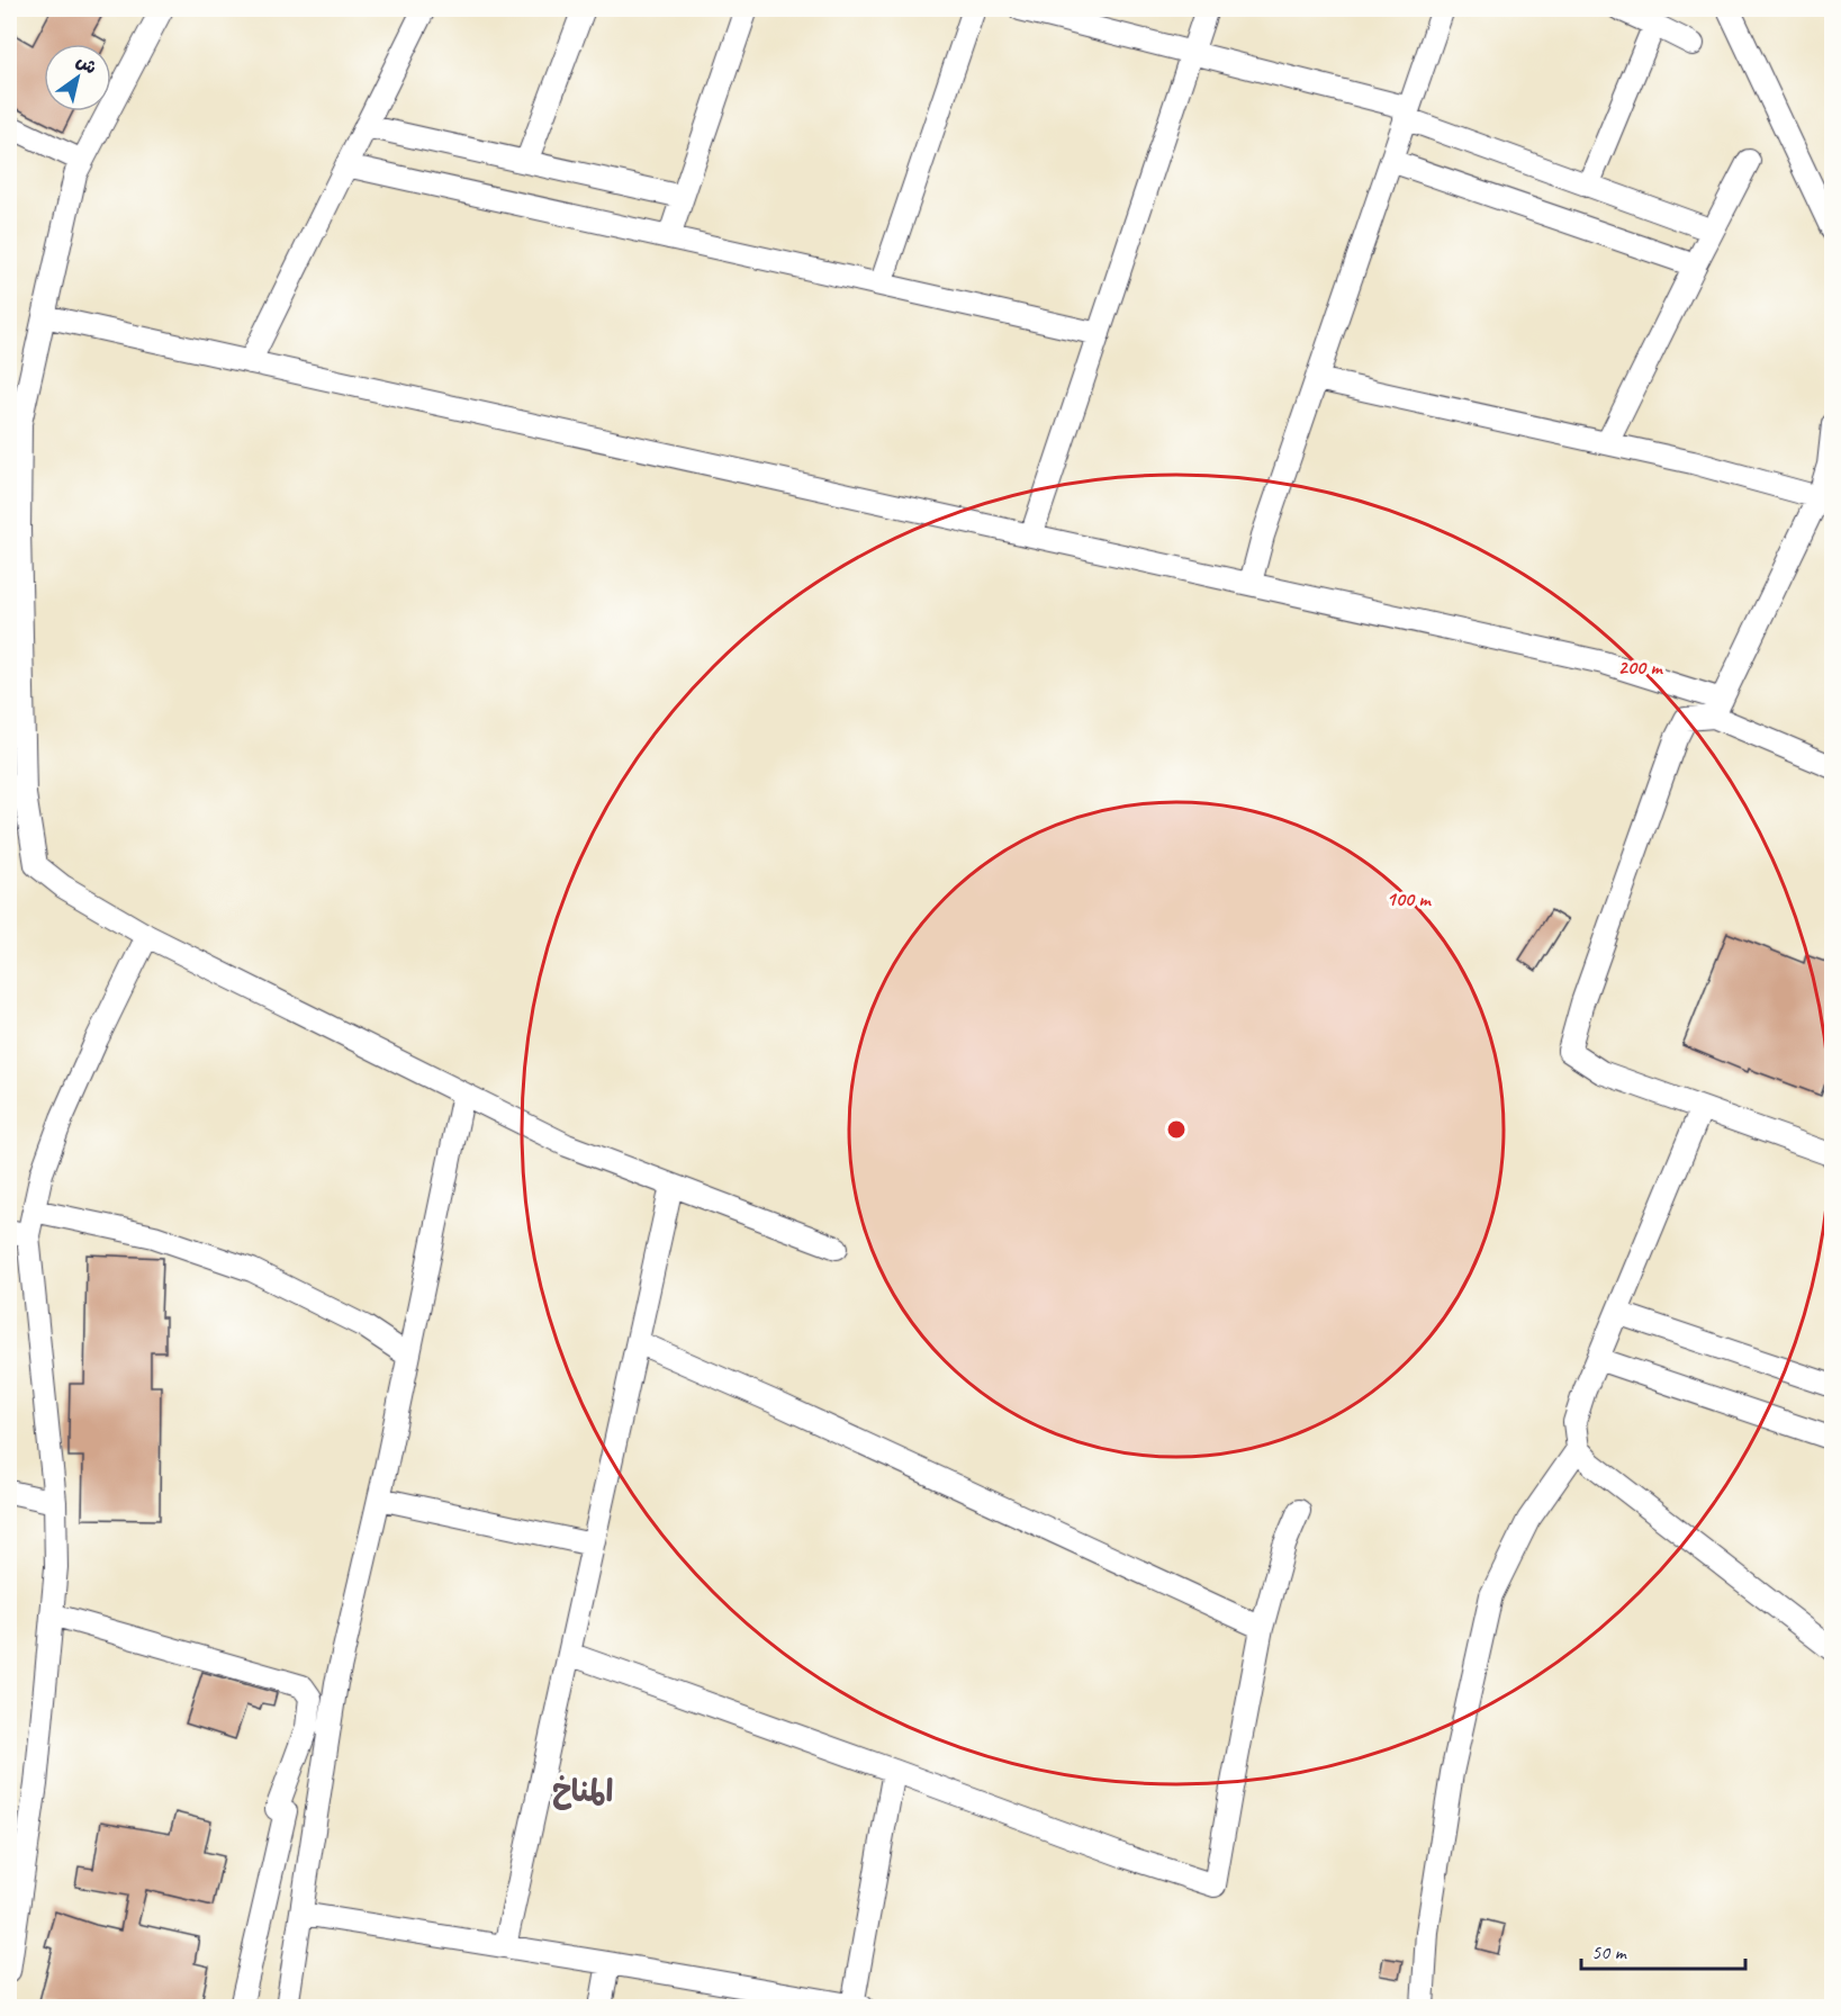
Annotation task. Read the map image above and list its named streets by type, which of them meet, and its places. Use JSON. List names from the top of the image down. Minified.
{"districts":["المناخ"],"scale_bar":"50 m","north":"top right","rings":["200 m","100 m"]}
